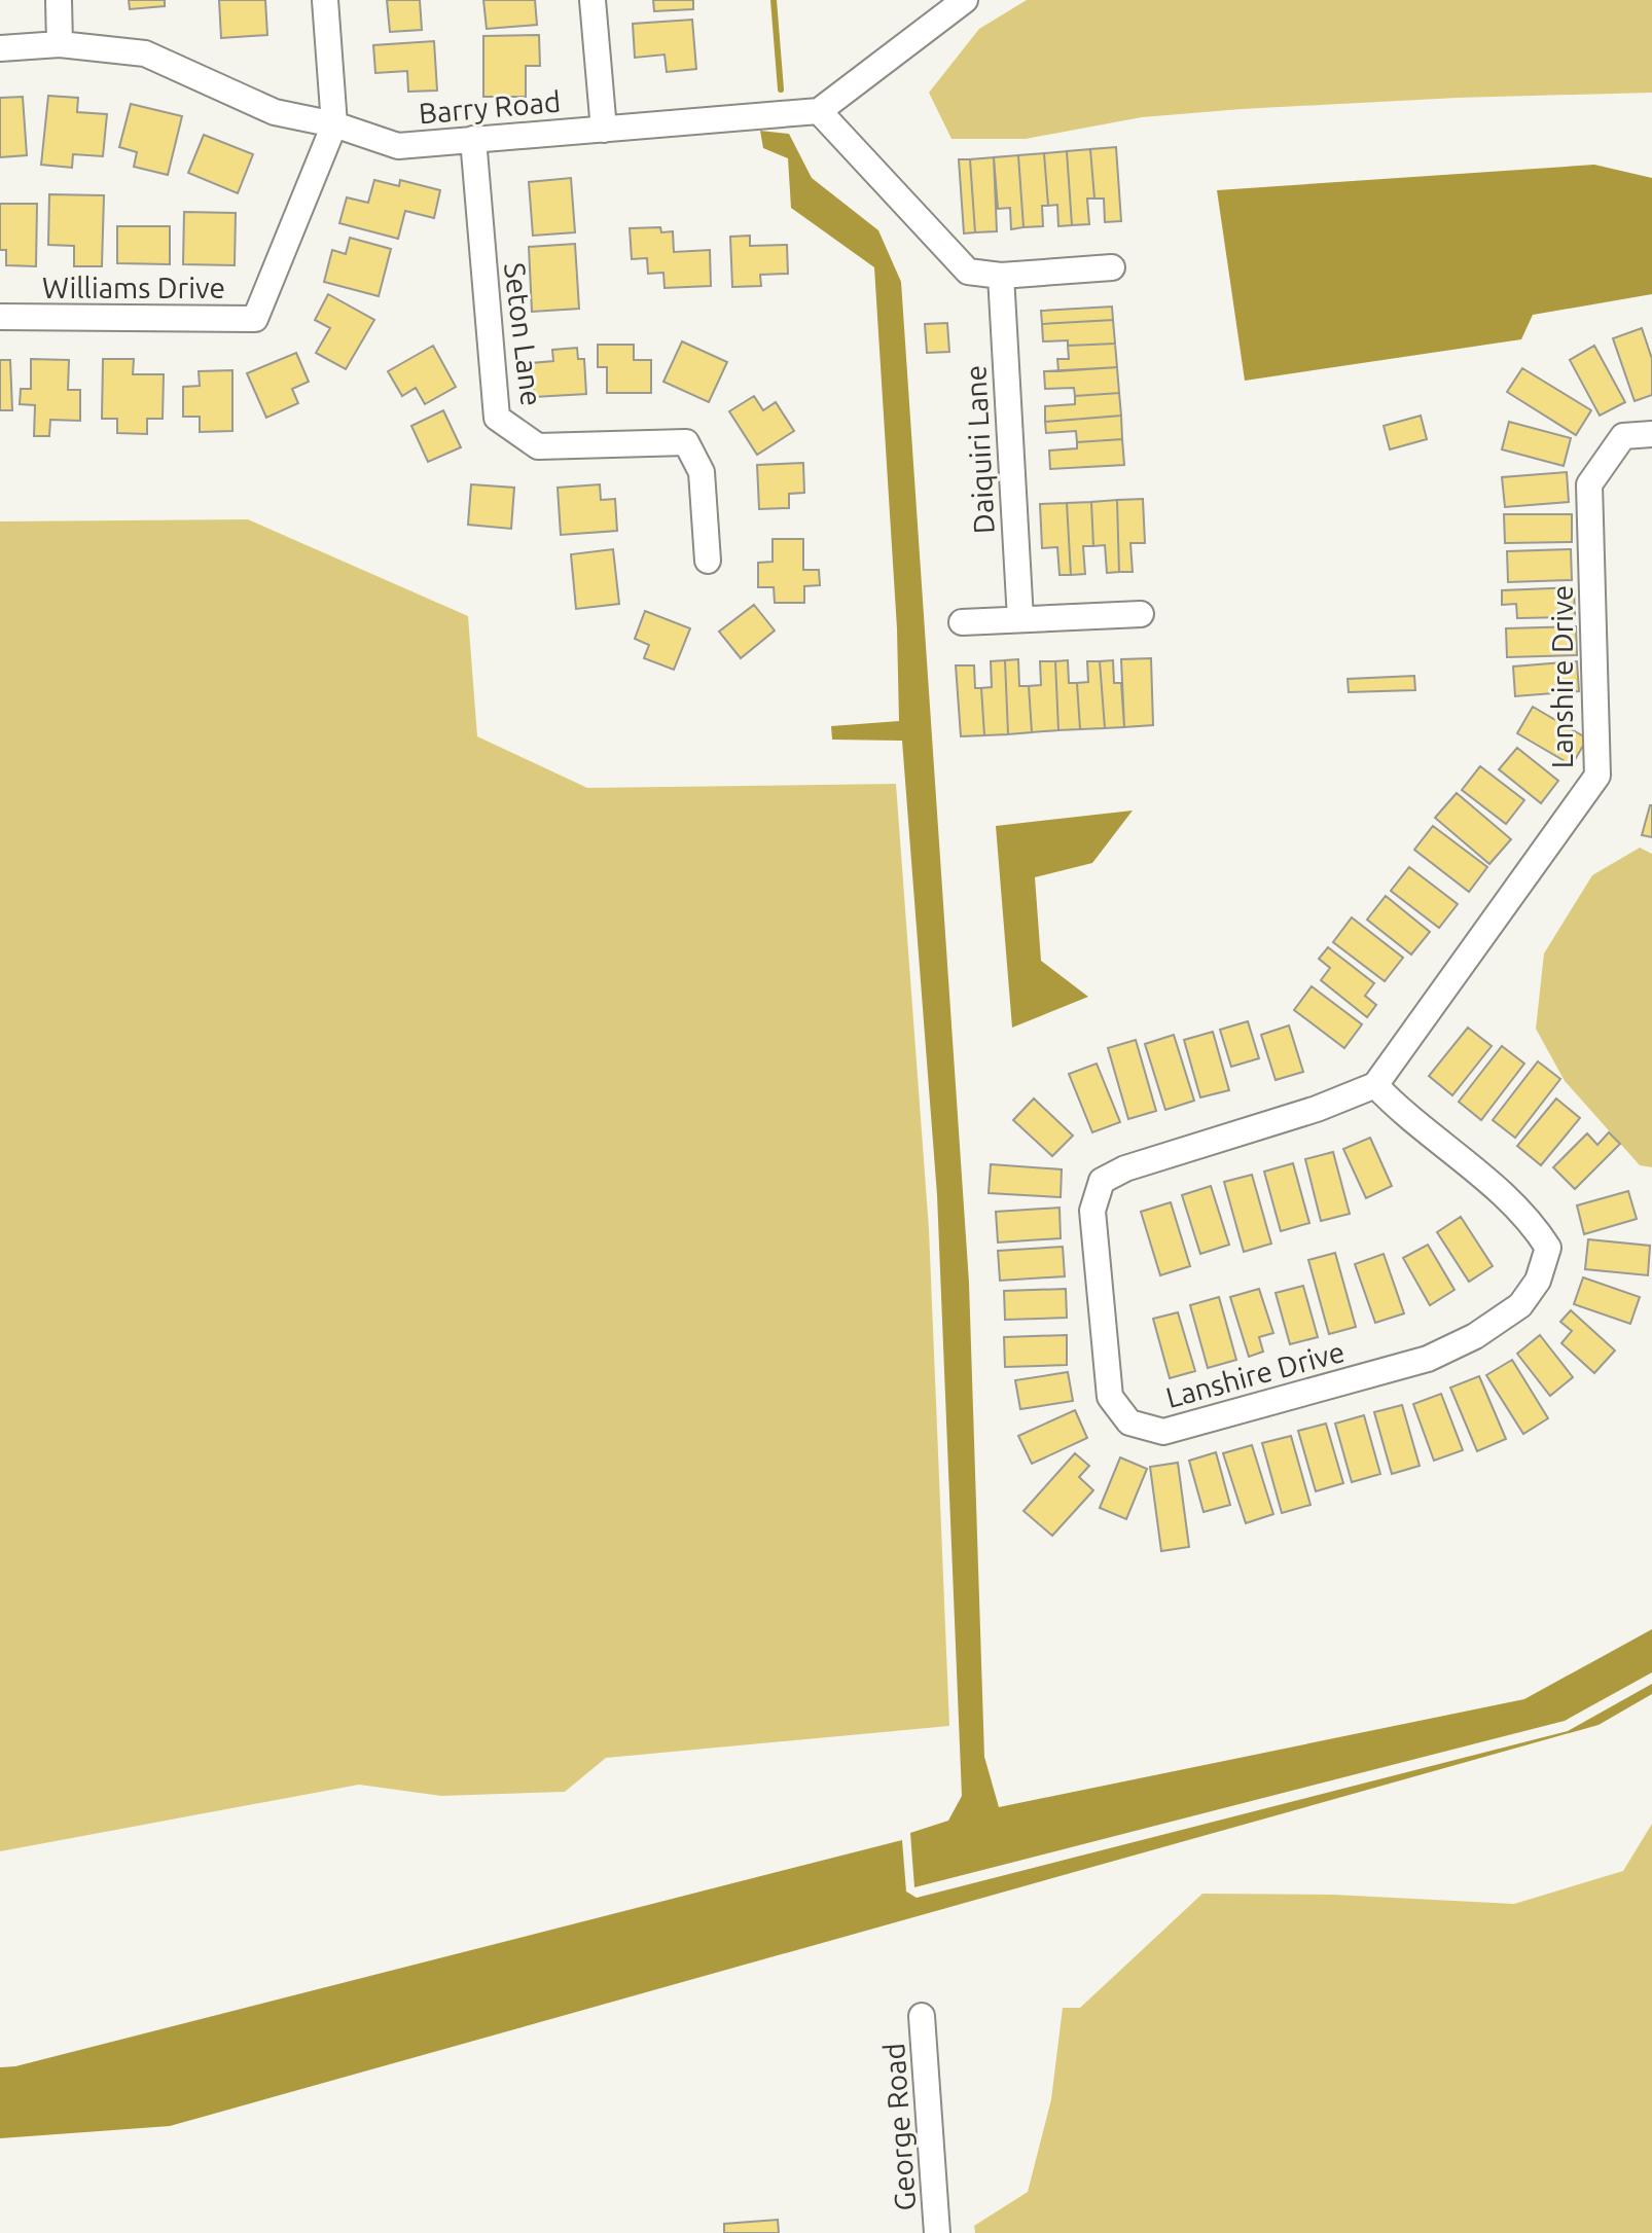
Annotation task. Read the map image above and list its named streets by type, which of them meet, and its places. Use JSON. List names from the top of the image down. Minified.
{"streets":{"street":["Barry Road","Williams Drive","Seton Lane","Daiquiri Lane","Lanshire Drive","George Road"]},"crossings":[["Barry Road","Williams Drive"],["Barry Road","Seton Lane"]]}
